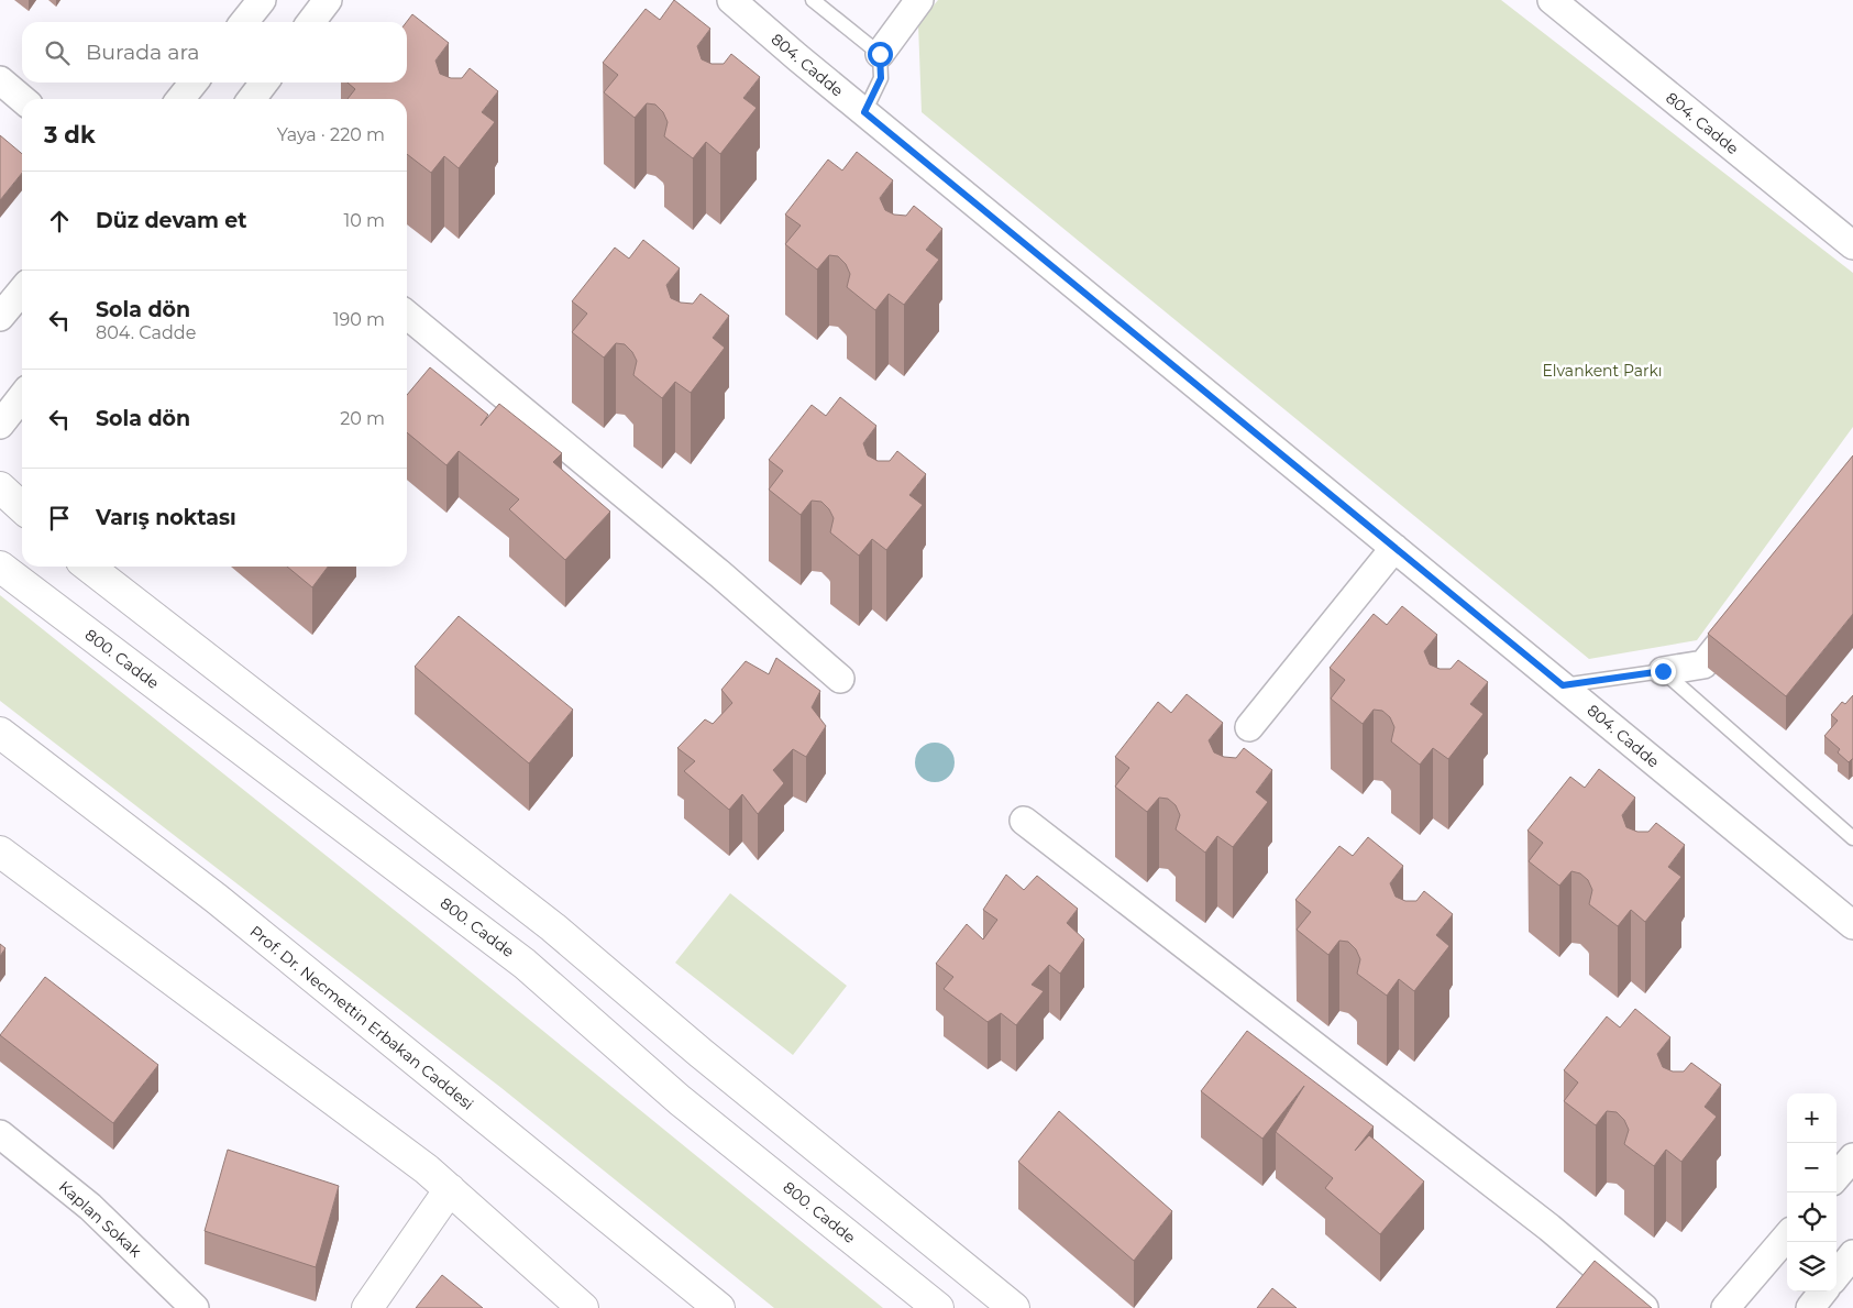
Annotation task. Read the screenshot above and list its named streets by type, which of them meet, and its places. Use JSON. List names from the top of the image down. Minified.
{"streets":{"street":["804. Cadde","800. Cadde","Prof. Dr. Necmettin Erbakan Caddesi","Kaplan Sokak"]},"parks":["Elvankent Parkı"],"page":{"search":"Burada ara","heading":["3 dk","Yaya · 220 m"],"list":[["Düz devam et","10 m"],["Sola dön","804. Cadde","190 m"],["Sola dön","20 m"],"Varış noktası"],"map_buttons":["+","−"]}}
